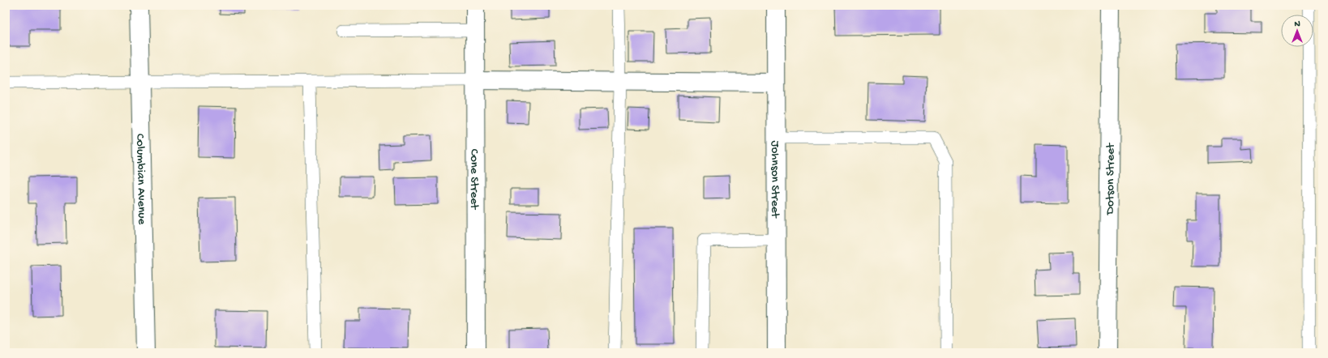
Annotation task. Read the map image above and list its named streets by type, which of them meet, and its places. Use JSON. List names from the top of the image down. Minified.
{"streets":{"street":["Columbian Avenue","Cone Street","Johnson Street","Dotson Street"]},"north":"top"}
